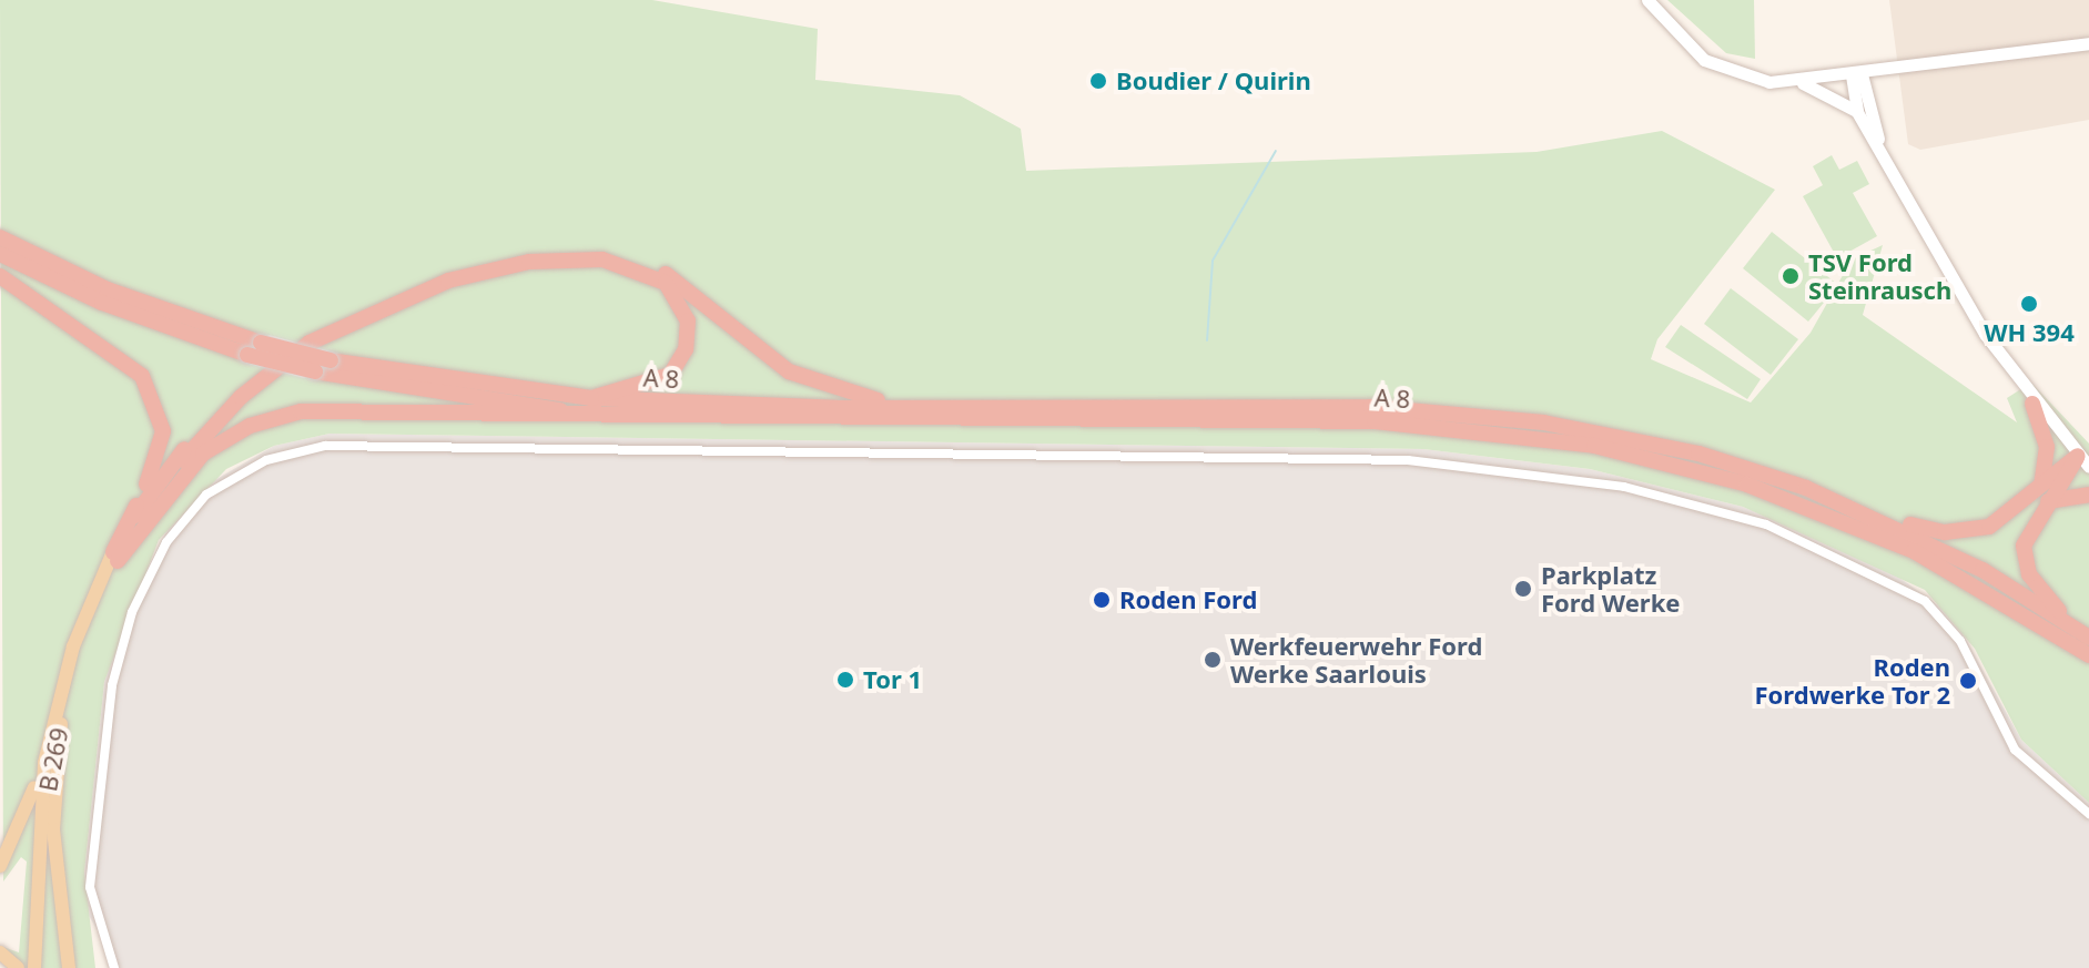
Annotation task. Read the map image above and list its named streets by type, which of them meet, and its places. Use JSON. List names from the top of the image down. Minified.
{"streets":{"highway":["A 8"],"main road":["B 269"]},"places":["Boudier / Quirin","TSV Ford Steinrausch","WH 394","Parkplatz Ford Werke","Roden Ford","Werkfeuerwehr Ford Werke Saarlouis","Tor 1","Roden Fordwerke Tor 2"]}
